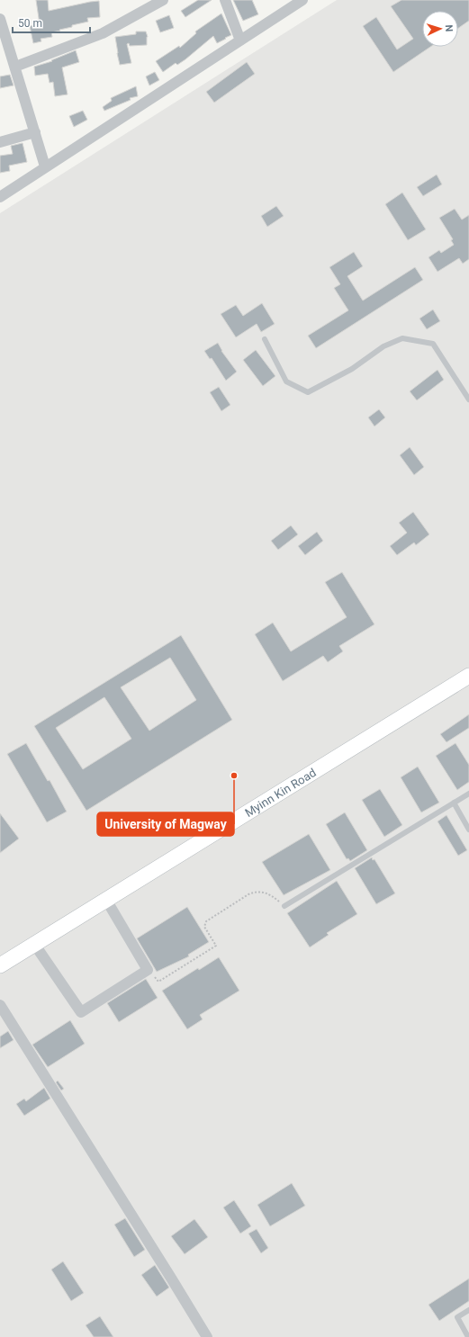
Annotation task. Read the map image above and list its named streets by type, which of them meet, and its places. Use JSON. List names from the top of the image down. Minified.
{"streets":{"street":["Myinn Kin Road"]},"places":["University of Magway"],"scale_bar":"50 m","north":"right"}
